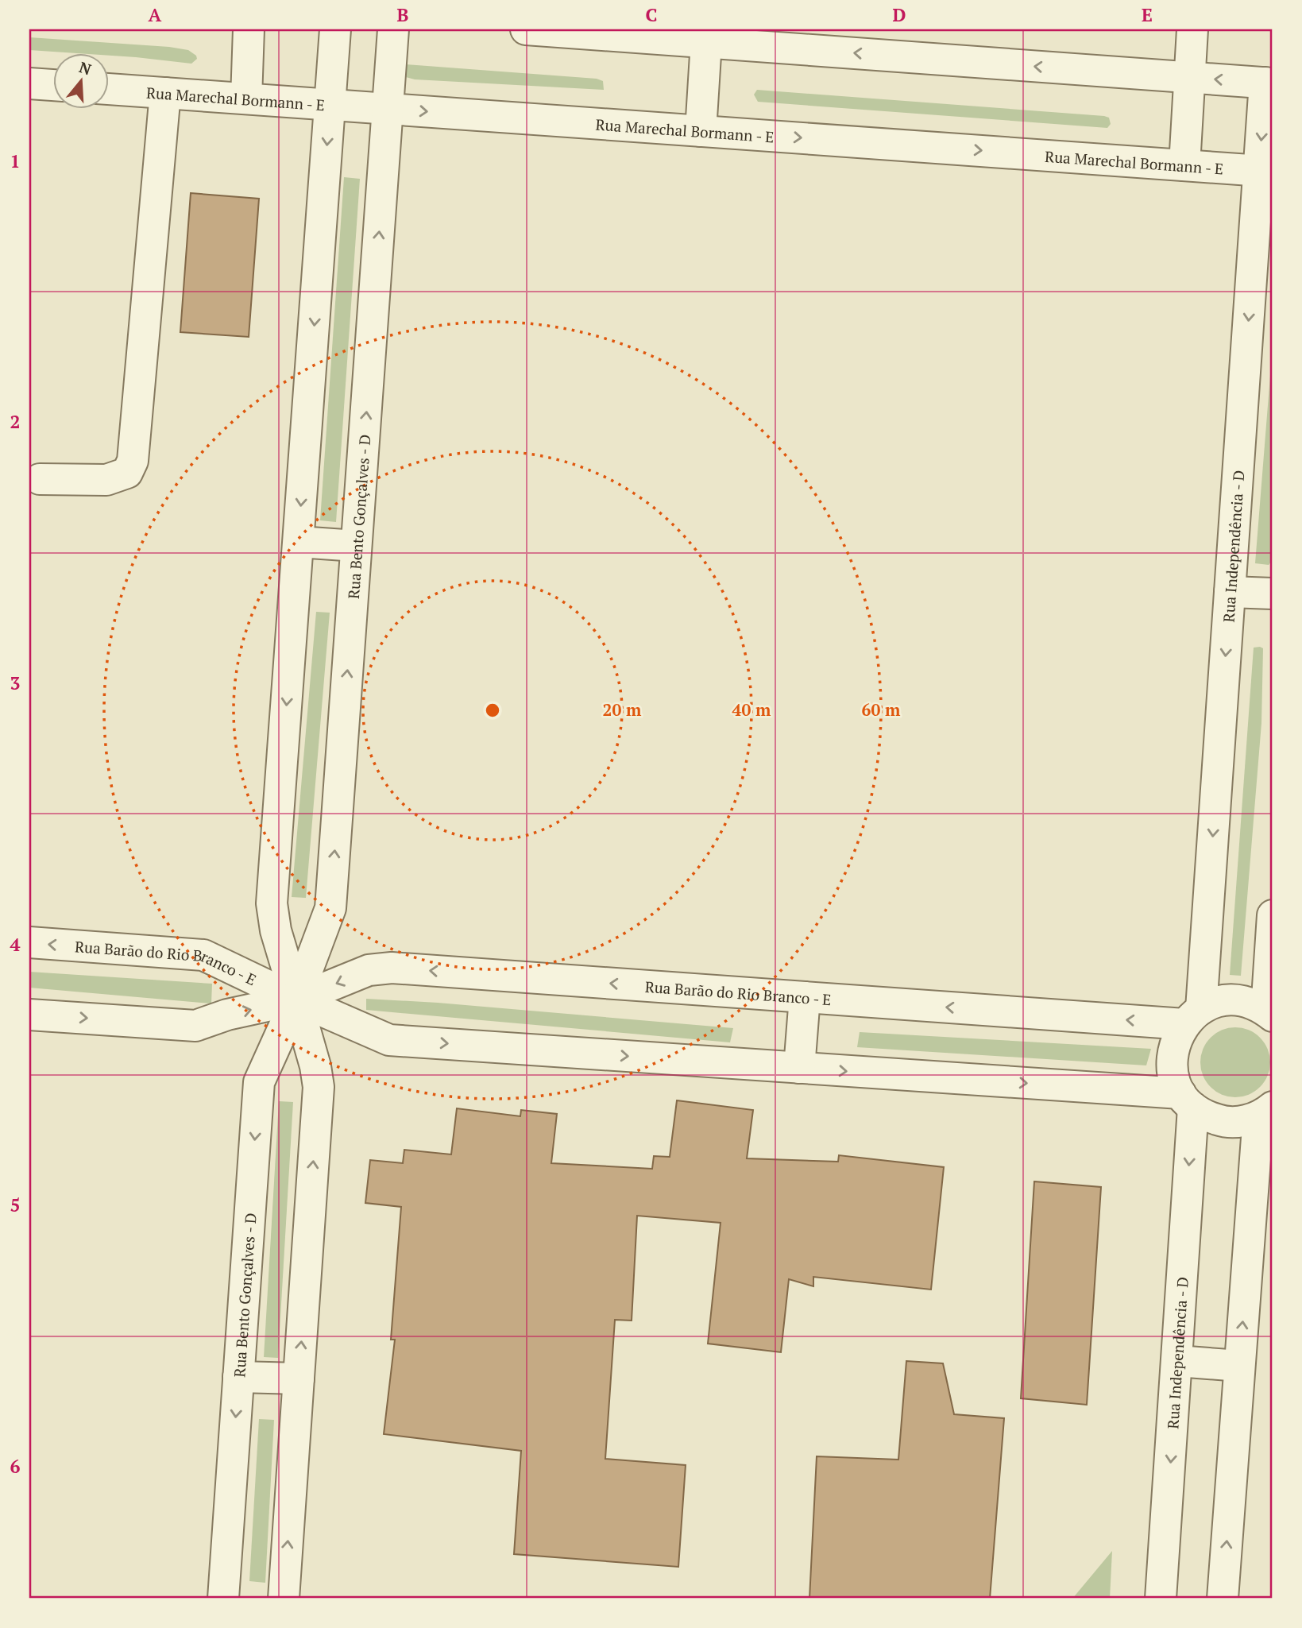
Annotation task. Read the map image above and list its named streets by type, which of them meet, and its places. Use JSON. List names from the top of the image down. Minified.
{"streets":{"street":["Rua Marechal Bormann - E","Rua Bento Gonçalves - D","Rua Independência - D","Rua Barão do Rio Branco - E"]},"crossings":[["Rua Marechal Bormann - E","Rua Bento Gonçalves - D"],["Rua Marechal Bormann - E","Rua Independência - D"],["Rua Bento Gonçalves - D","Rua Barão do Rio Branco - E"],["Rua Independência - D","Rua Barão do Rio Branco - E"]],"north":"top","grid":{"columns":["A","B","C","D","E"],"rows":["1","2","3","4","5","6"]},"rings":["20 m","40 m","60 m"]}
